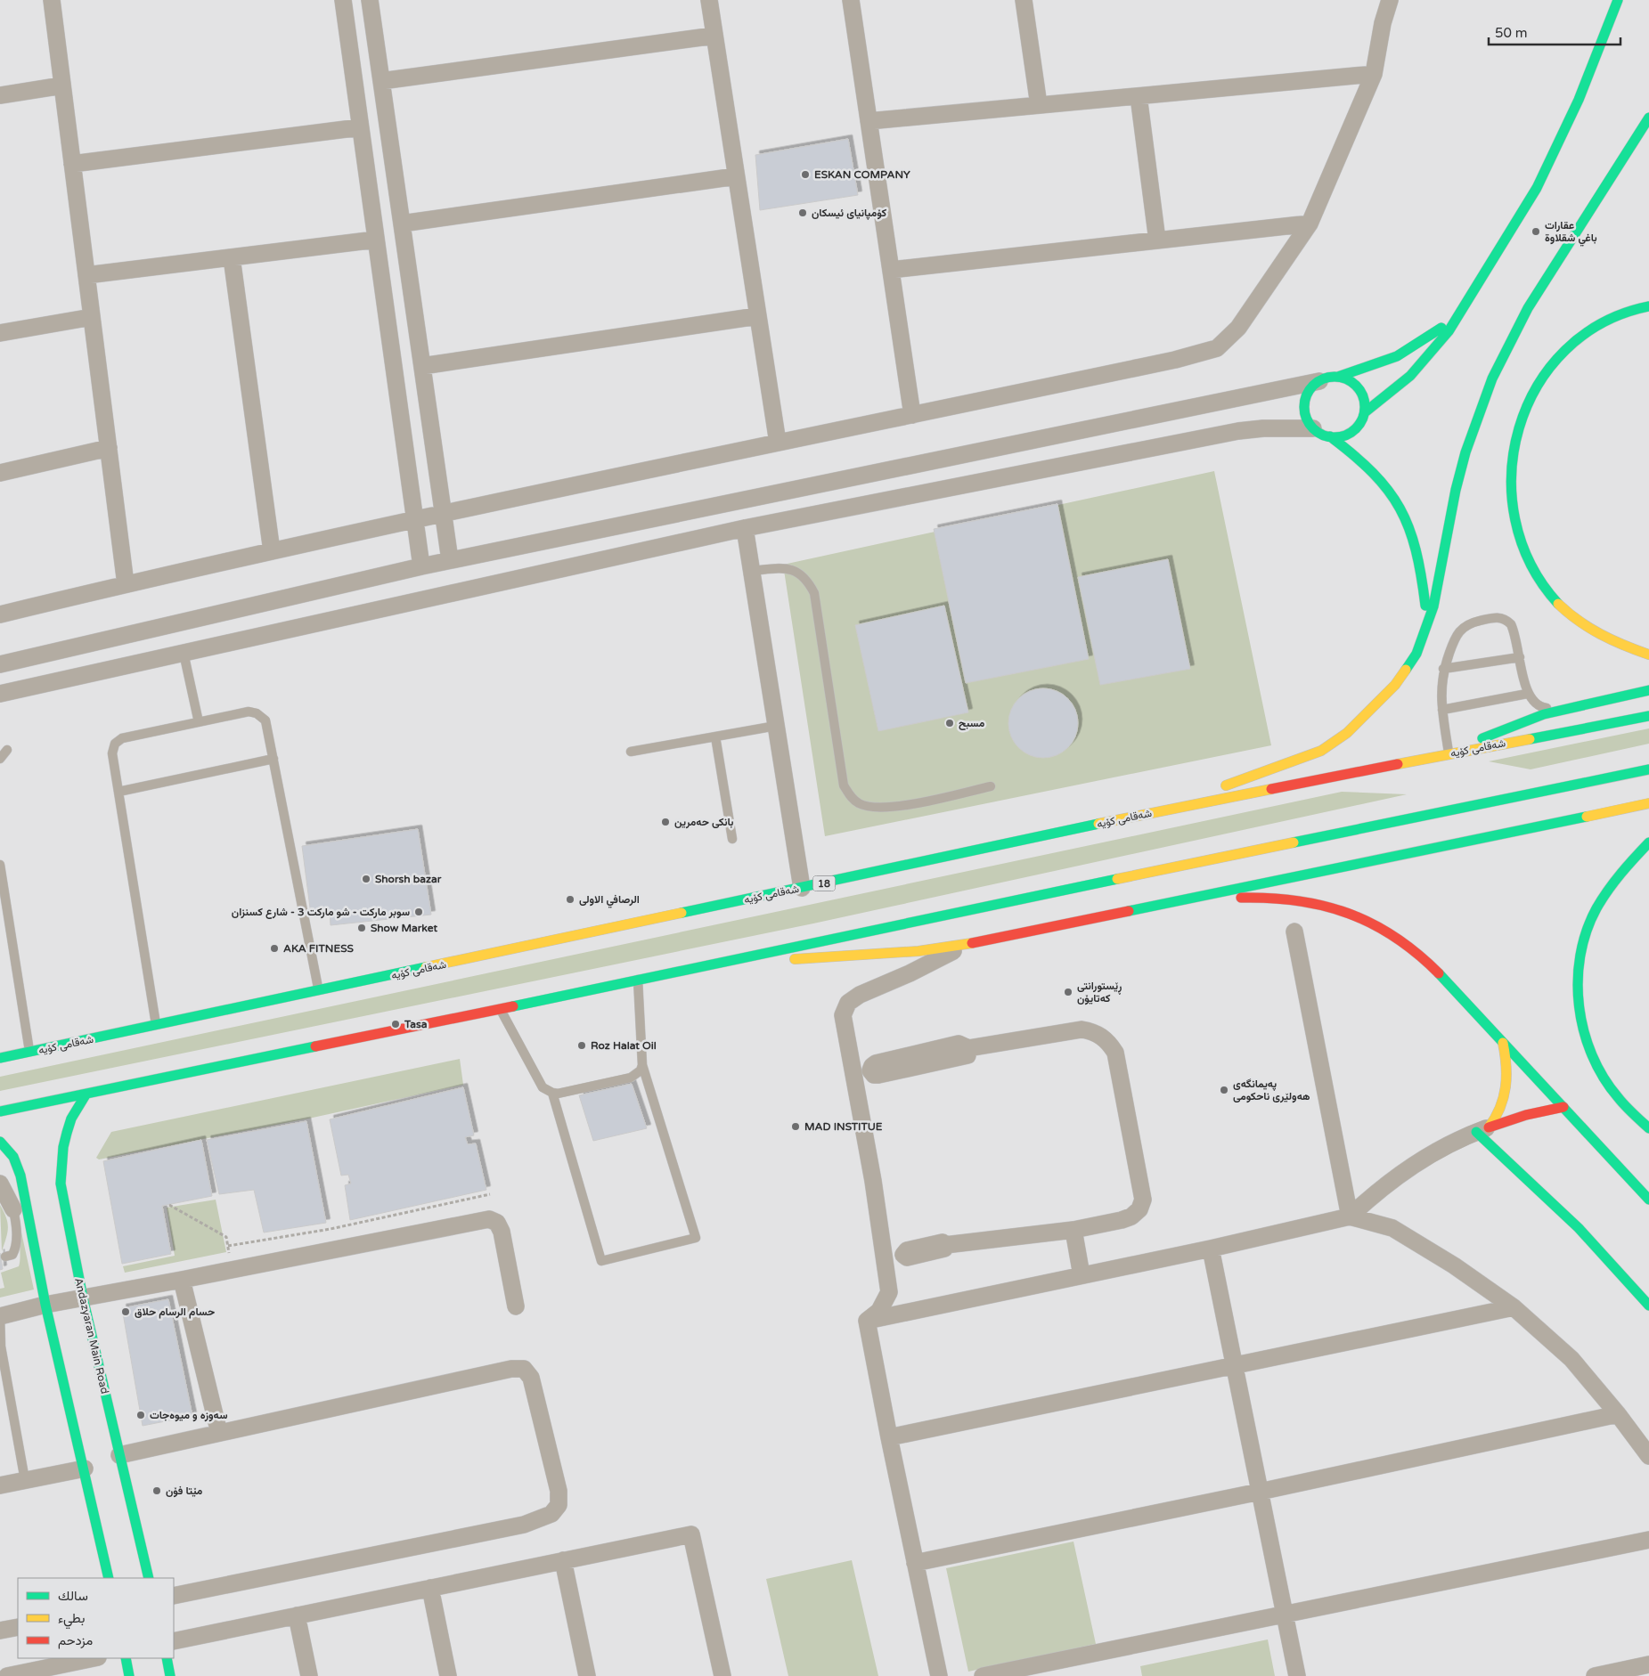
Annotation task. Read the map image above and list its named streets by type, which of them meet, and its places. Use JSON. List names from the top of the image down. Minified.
{"streets":{"main road":["شەقامی کۆیە","18","Andazyaran Main Road"]},"places":["ESKAN COMPANY","کۆمپانیای ئیسکان","عقارات باغي شقلاوة","مسبح","بانكی حه‌مرین","Shorsh bazar","الرصافي الاولى","سوبر ماركت - شو ماركت 3 - شارع كسنزان","Show Market","AKA FITNESS","ڕێستورانتی کەتایۆن","Tasa","Roz Halat Oil","پەیمانگەی هەولێری ناحکومی","MAD INSTITUE","حسام الرسام حلاق","سەوزە و میوەجات","مێتا فۆن"],"legend":["سالك","بطيء","مزدحم"],"scale_bar":"50 m"}
